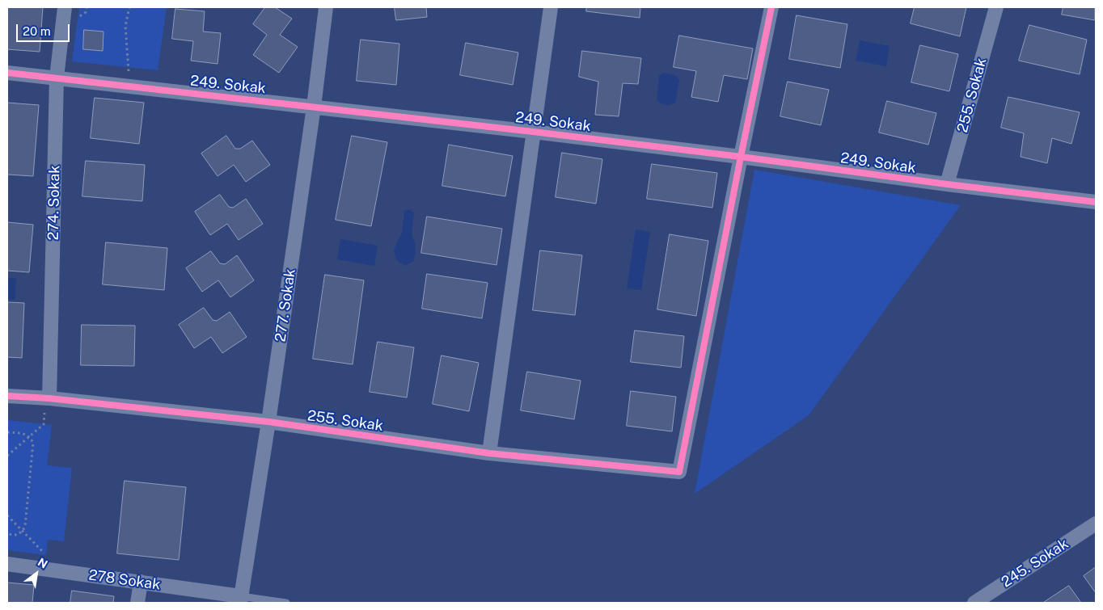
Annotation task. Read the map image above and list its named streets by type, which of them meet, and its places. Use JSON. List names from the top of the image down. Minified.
{"streets":{"street":["249. Sokak","255. Sokak","274. Sokak","277. Sokak","245. Sokak","278 Sokak"]},"crossings":[["249. Sokak","255. Sokak"],["249. Sokak","274. Sokak"],["249. Sokak","277. Sokak"],["255. Sokak","274. Sokak"],["255. Sokak","277. Sokak"],["277. Sokak","278 Sokak"]],"scale_bar":"20 m","north":"top right"}
